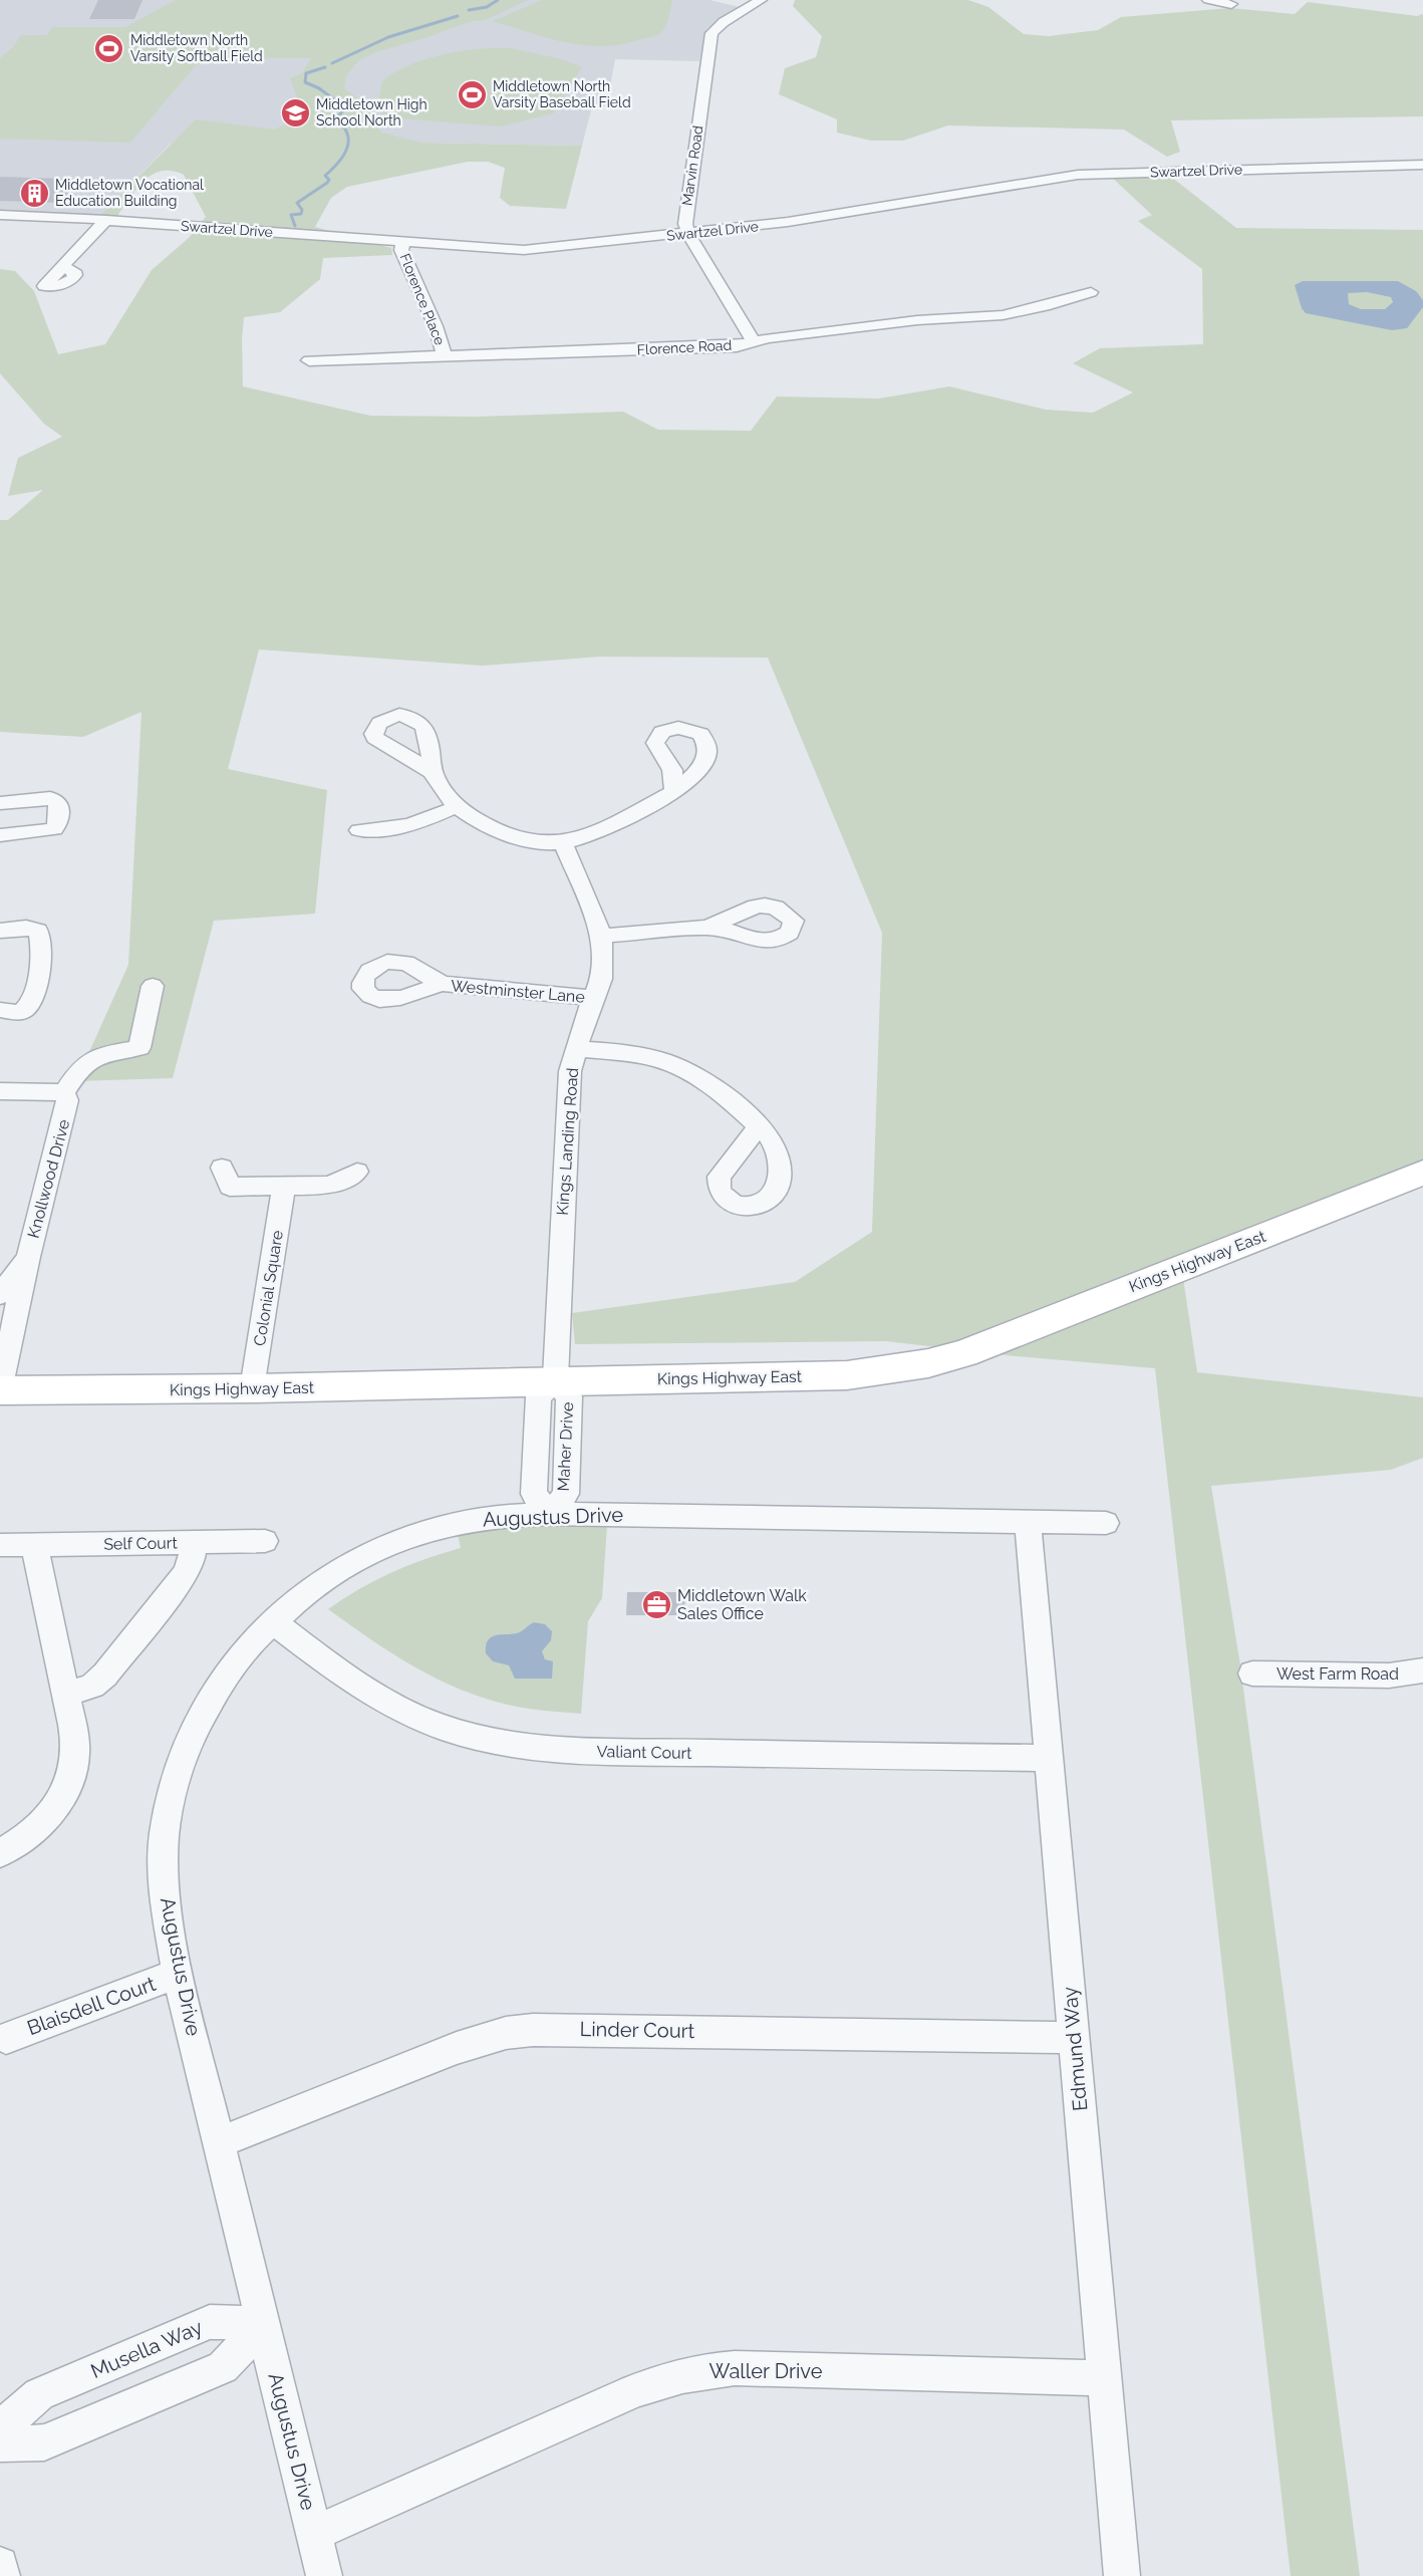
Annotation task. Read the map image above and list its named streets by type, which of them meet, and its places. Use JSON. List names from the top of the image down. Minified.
{"streets":{"street":["Marvin Road","Swartzel Drive","Florence Place","Florence Road","Westminster Lane","Kings Landing Road","Knollwood Drive","Kings Highway East","Colonial Square","Maher Drive","Augustus Drive","Self Court","West Farm Road","Valiant Court","Blaisdell Court","Linder Court","Edmund Way","Musella Way","Waller Drive"]},"crossings":[["Marvin Road","Swartzel Drive"],["Swartzel Drive","Florence Place"],["Florence Place","Florence Road"],["Westminster Lane","Kings Landing Road"],["Kings Landing Road","Kings Highway East"],["Kings Landing Road","Maher Drive"],["Knollwood Drive","Kings Highway East"],["Kings Highway East","Colonial Square"],["Kings Highway East","Maher Drive"],["Maher Drive","Augustus Drive"],["Augustus Drive","Valiant Court"],["Augustus Drive","Blaisdell Court"],["Augustus Drive","Linder Court"],["Augustus Drive","Edmund Way"],["Augustus Drive","Musella Way"],["Augustus Drive","Waller Drive"],["Valiant Court","Edmund Way"],["Linder Court","Edmund Way"],["Edmund Way","Waller Drive"]],"places":{"sports":["Middletown North Varsity Softball Field","Middletown North Varsity Baseball Field"],"school or university":["Middletown High School North"],"building":["Middletown Vocational Education Building"],"office":["Middletown Walk Sales Office"]}}
